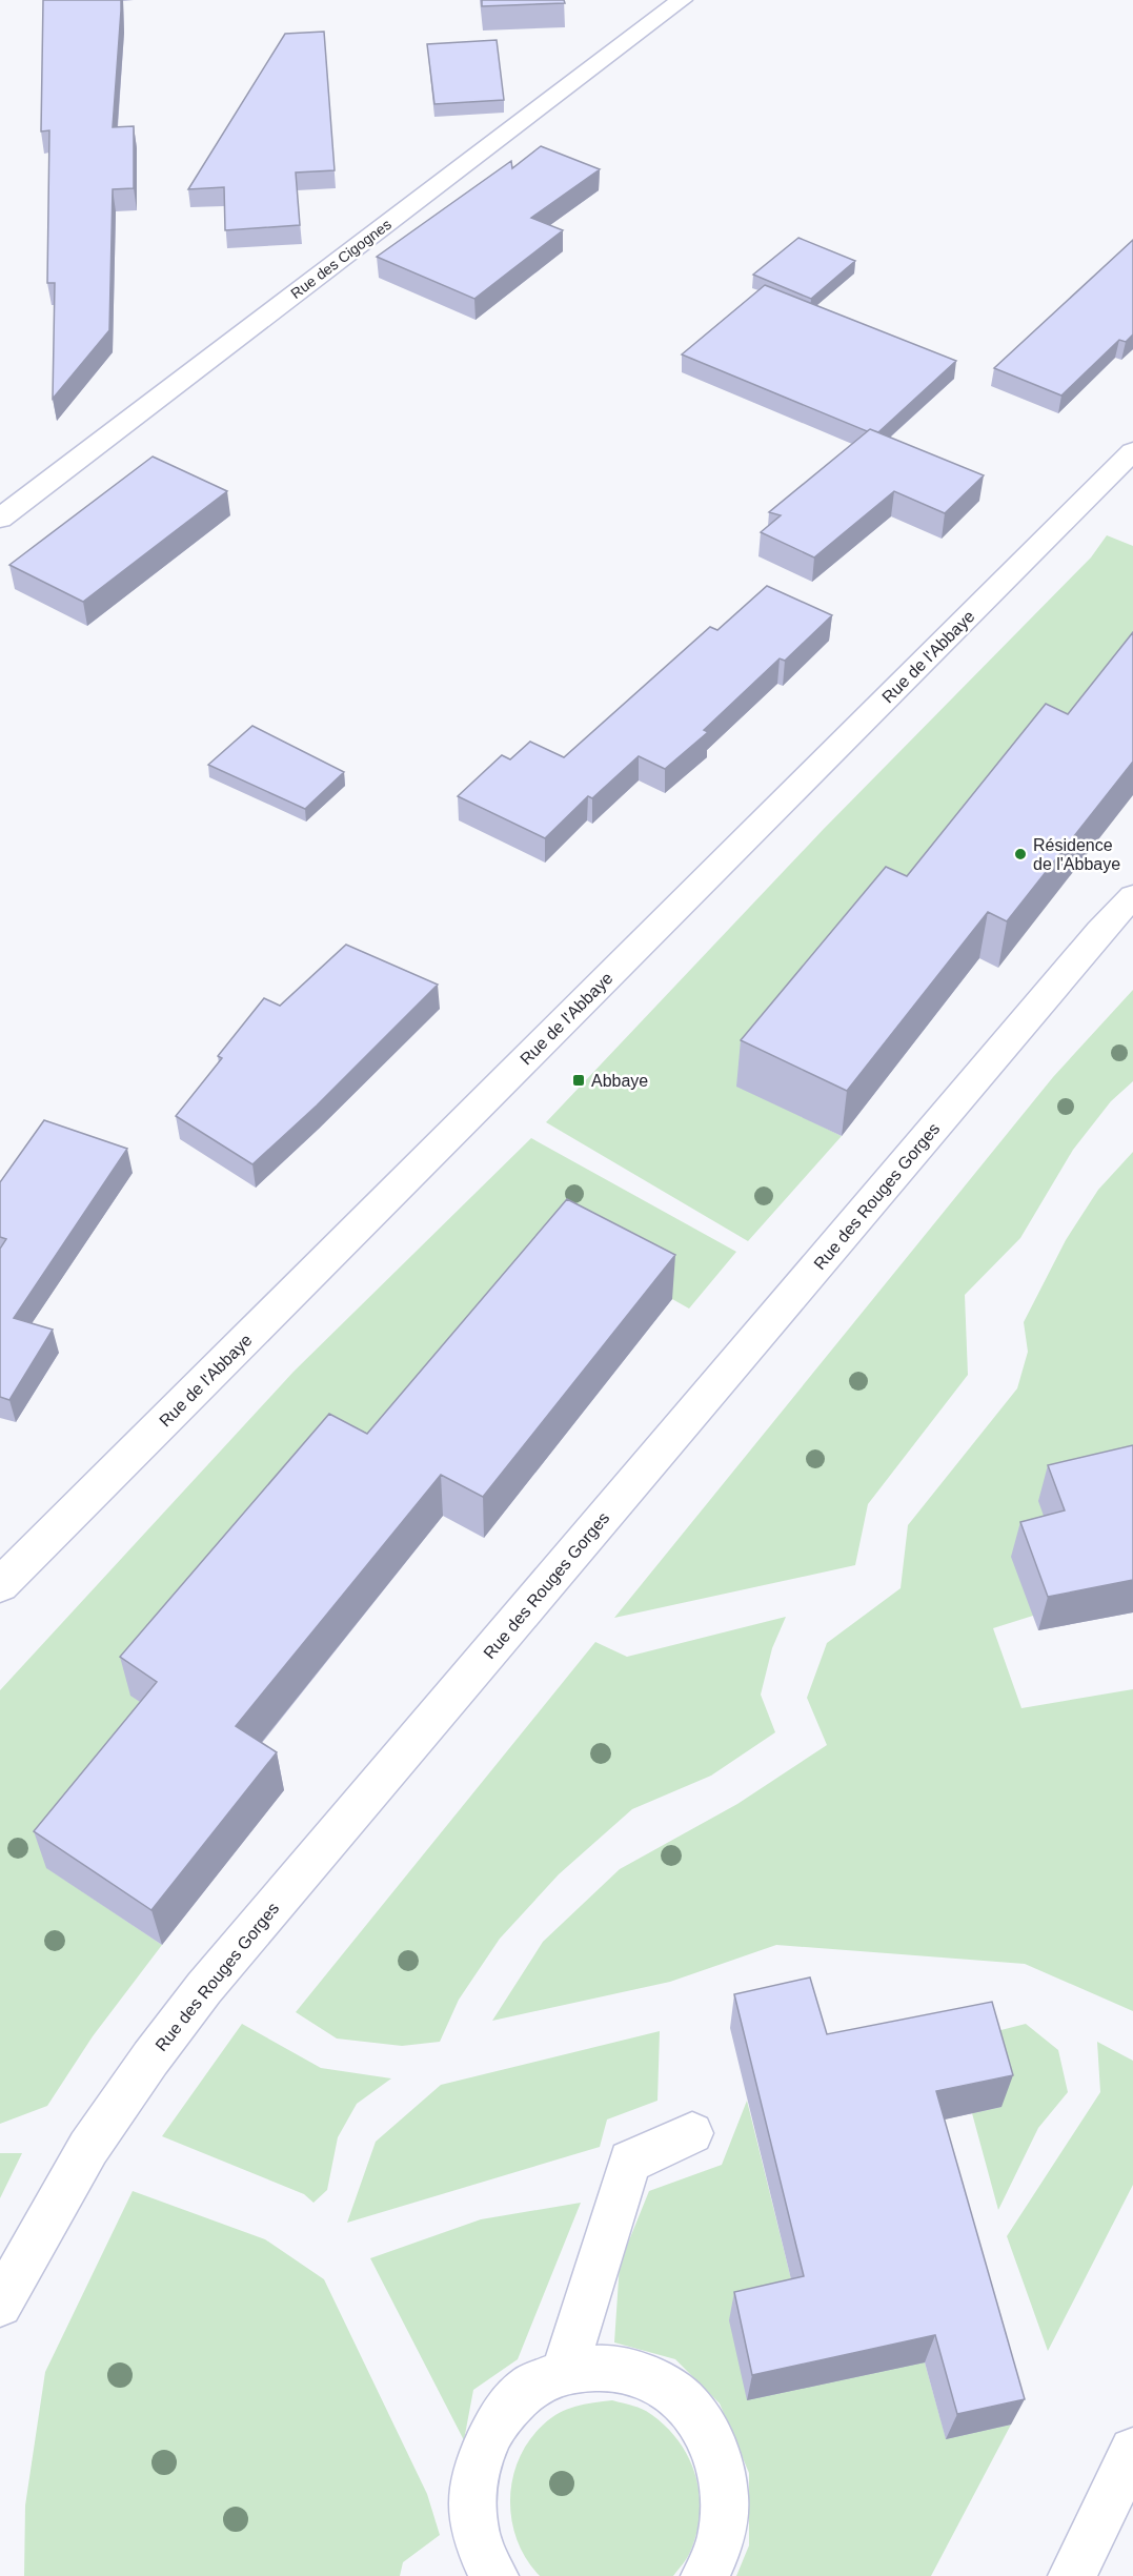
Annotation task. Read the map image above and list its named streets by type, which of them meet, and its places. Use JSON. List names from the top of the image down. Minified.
{"streets":{"street":["Rue des Cigognes","Rue de l'Abbaye","Rue des Rouges Gorges"]},"places":{"other":["Résidence de l'Abbaye"],"transit":["Abbaye"]}}
